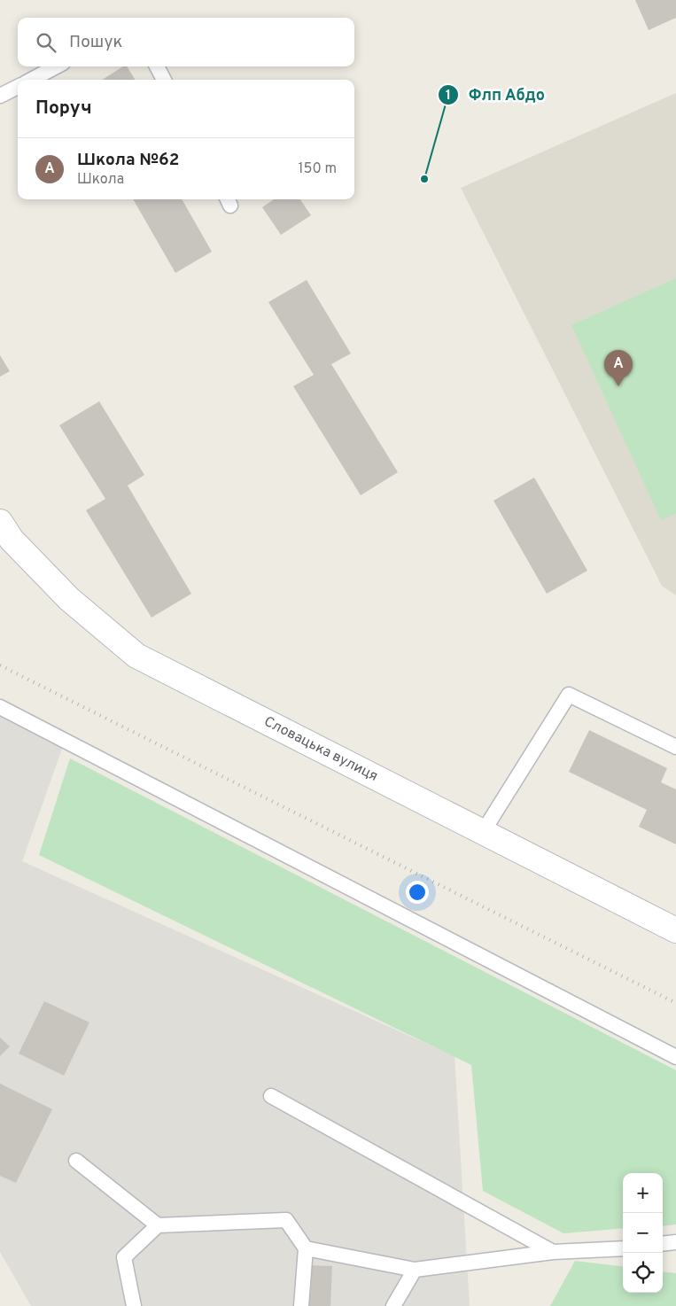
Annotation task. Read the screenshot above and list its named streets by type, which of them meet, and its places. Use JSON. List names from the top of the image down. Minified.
{"streets":{"street":["Словацька вулиця"]},"places":["Флп Абдо"],"page":{"search":"Пошук","heading":"Поруч","list":[{"mark":"A","name":"Школа №62","note":"Школа","value":"150 m"}],"pins":"A","map_buttons":["+","−"]}}
